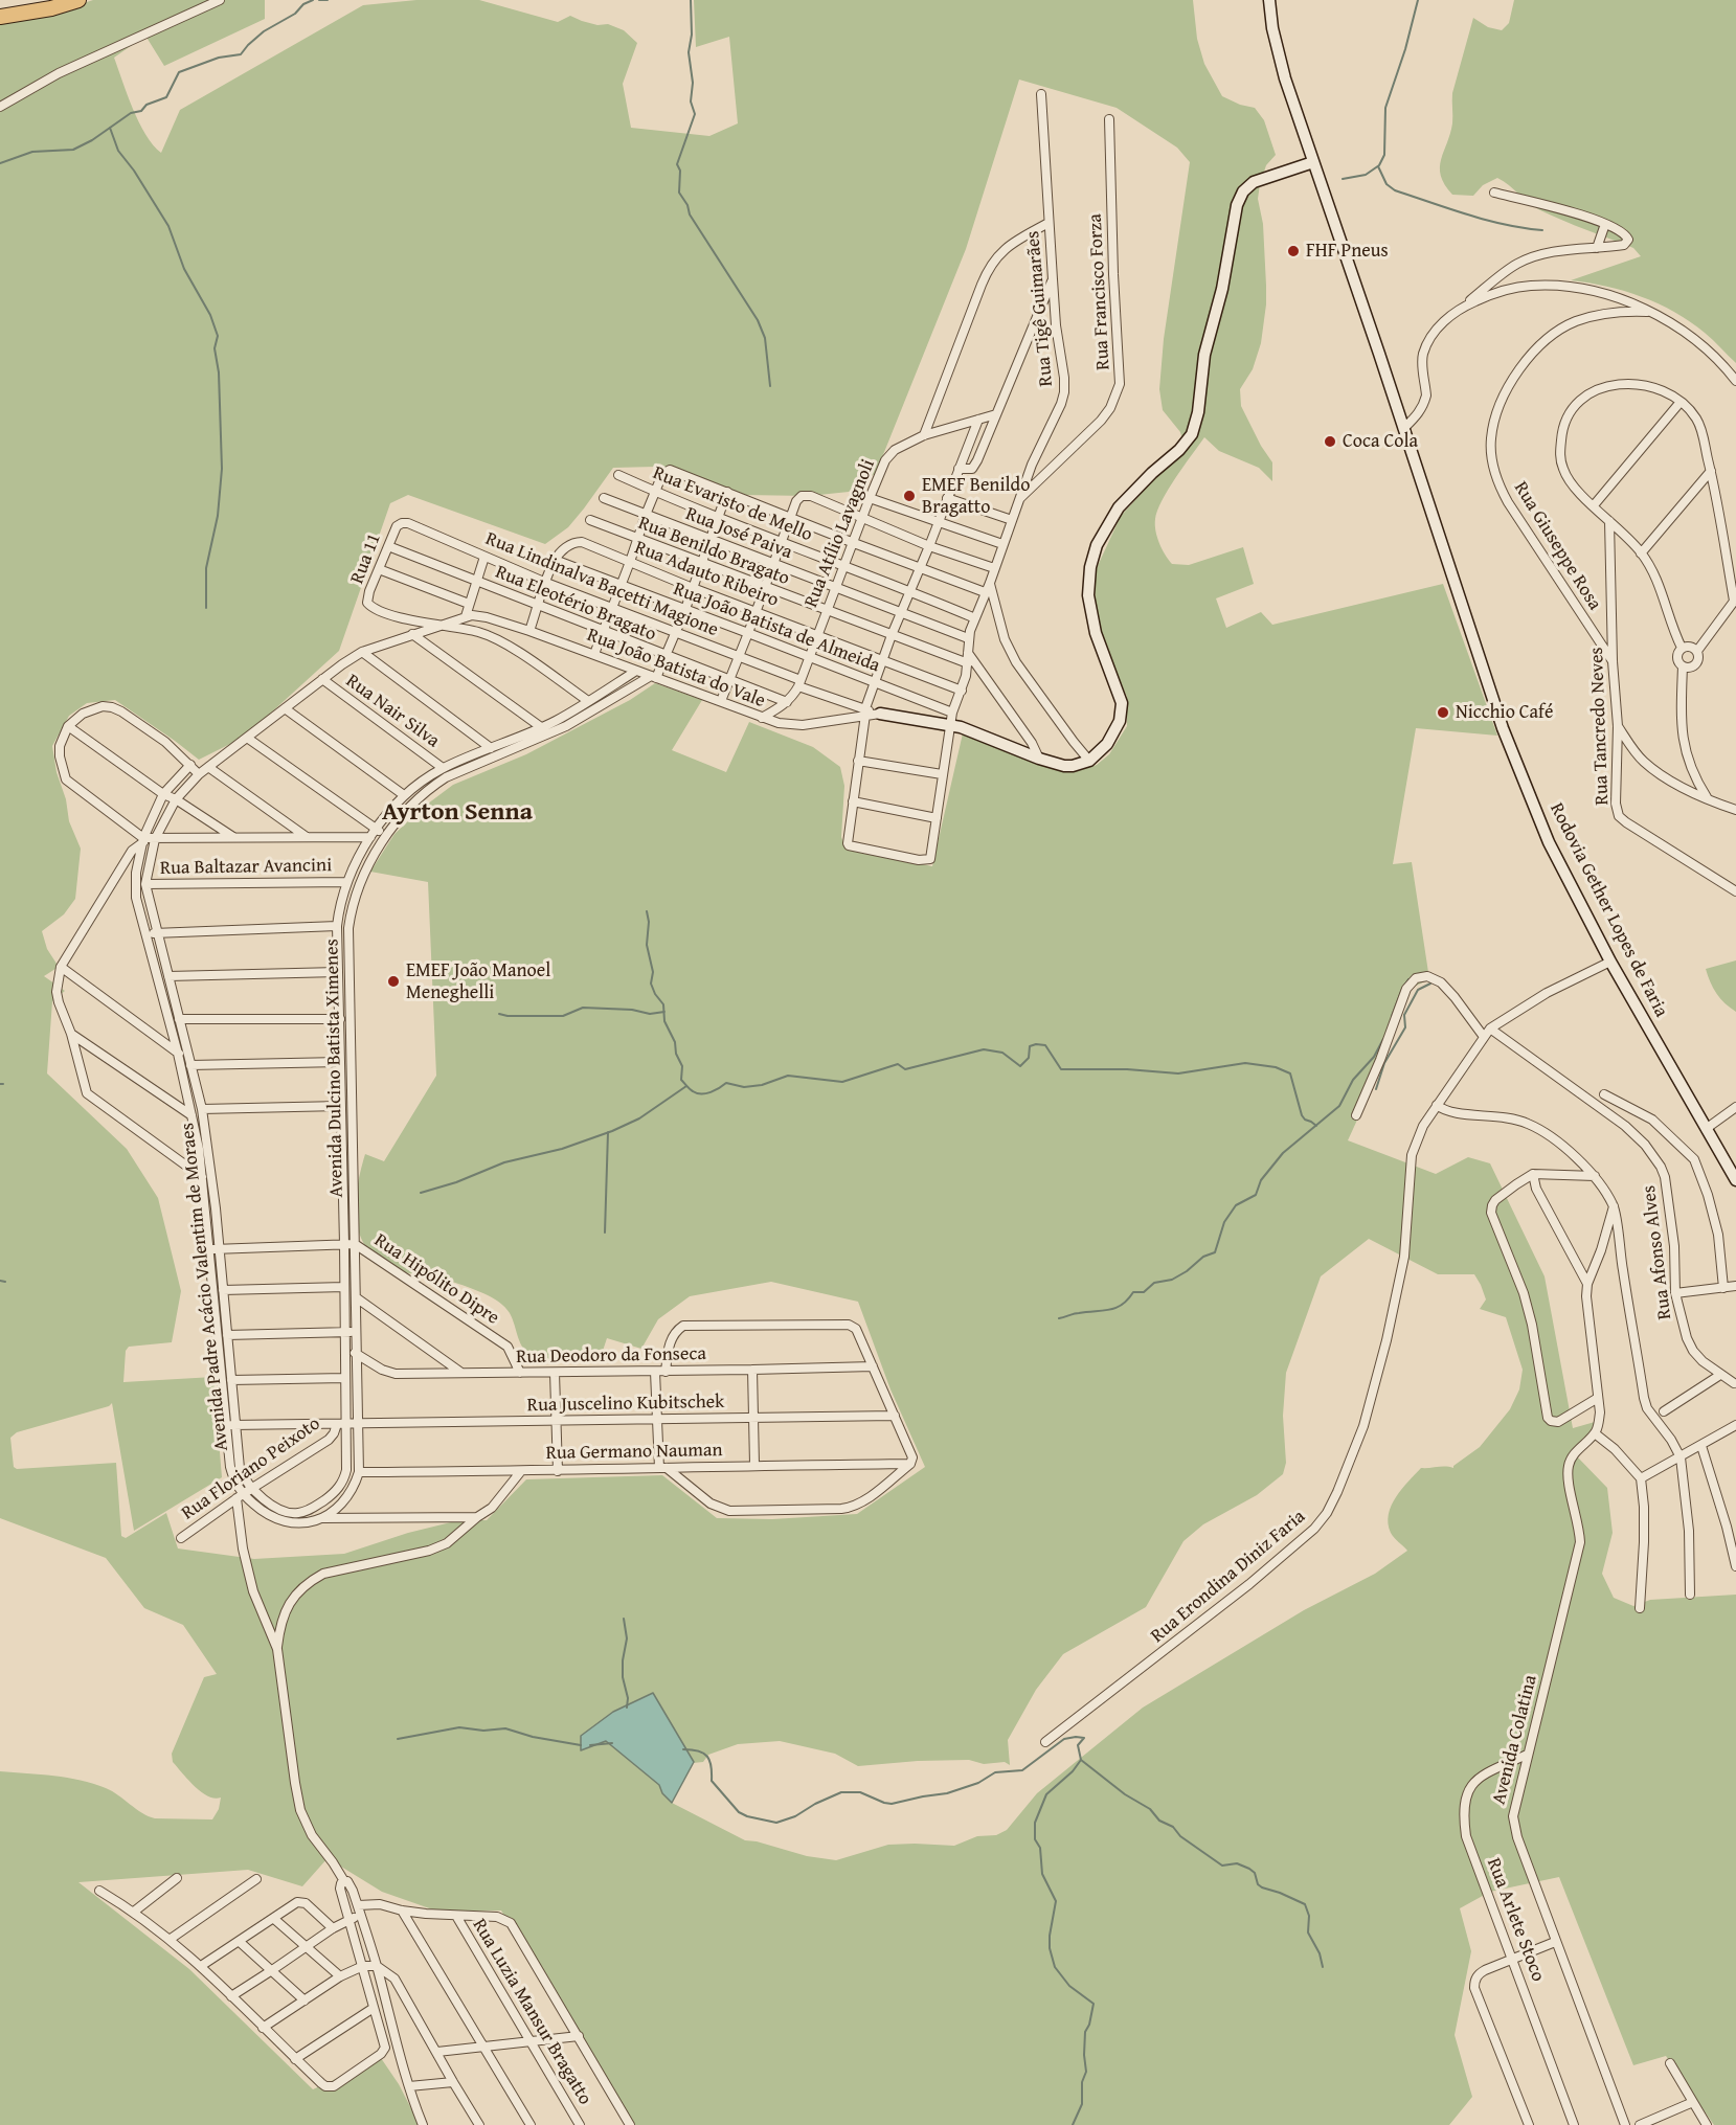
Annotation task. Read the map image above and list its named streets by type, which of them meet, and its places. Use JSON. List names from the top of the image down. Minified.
{"streets":{"street":["Rua Francisco Forza","Rua Tigê Guimarães","Rua Evaristo de Mello","Rua José Paiva","Rua Atílio Lavagnoli","Rua Giuseppe Rosa","Rua Benildo Bragato","Rua 11","Rua Adauto Ribeiro","Rua Lindinalva Bacetti Magione","Rua Eleotério Bragato","Rua João Batista de Almeida","Rua João Batista do Vale","Rua Nair Silva","Rua Tancredo Neves","Rua Baltazar Avancini","Rodovia Gether Lopes de Faria","Avenida Dulcino Batista Ximenes","Rua Afonso Alves","Rua Hipólito Dipre","Avenida Padre Acácio Valentim de Moraes","Rua Deodoro da Fonseca","Rua Juscelino Kubitschek","Rua Germano Nauman","Rua Floriano Peixoto","Rua Erondina Diniz Faria","Avenida Colatina","Rua Arlete Stoco","Rua Luzia Mansur Bragatto"]},"crossings":[["Rua Francisco Forza","Rua Tigê Guimarães"],["Rua Tigê Guimarães","Rua Evaristo de Mello"],["Rua Tigê Guimarães","Rua José Paiva"],["Rua Tigê Guimarães","Rua Benildo Bragato"],["Rua Tigê Guimarães","Rua Adauto Ribeiro"],["Rua Tigê Guimarães","Rua João Batista de Almeida"],["Rua Evaristo de Mello","Rua Atílio Lavagnoli"],["Rua José Paiva","Rua Atílio Lavagnoli"],["Rua Atílio Lavagnoli","Rua Benildo Bragato"],["Rua Atílio Lavagnoli","Rua Adauto Ribeiro"],["Rua Atílio Lavagnoli","Rua Lindinalva Bacetti Magione"],["Rua Atílio Lavagnoli","Rua Eleotério Bragato"],["Rua Atílio Lavagnoli","Rua João Batista de Almeida"],["Rua Atílio Lavagnoli","Rua João Batista do Vale"],["Rua Giuseppe Rosa","Rua Tancredo Neves"],["Rua 11","Rua Lindinalva Bacetti Magione"],["Rua 11","Rua Eleotério Bragato"],["Rua 11","Avenida Padre Acácio Valentim de Moraes"],["Rua Adauto Ribeiro","Rua João Batista de Almeida"],["Rua Lindinalva Bacetti Magione","Rua João Batista do Vale"],["Rua João Batista do Vale","Avenida Dulcino Batista Ximenes"],["Rua João Batista do Vale","Avenida Padre Acácio Valentim de Moraes"],["Rua Nair Silva","Avenida Dulcino Batista Ximenes"],["Rua Nair Silva","Avenida Padre Acácio Valentim de Moraes"],["Rua Baltazar Avancini","Avenida Dulcino Batista Ximenes"],["Rua Baltazar Avancini","Avenida Padre Acácio Valentim de Moraes"],["Rodovia Gether Lopes de Faria","Rua Erondina Diniz Faria"],["Avenida Dulcino Batista Ximenes","Rua Hipólito Dipre"],["Avenida Dulcino Batista Ximenes","Avenida Padre Acácio Valentim de Moraes"],["Avenida Dulcino Batista Ximenes","Rua Deodoro da Fonseca"],["Avenida Dulcino Batista Ximenes","Rua Juscelino Kubitschek"],["Avenida Dulcino Batista Ximenes","Rua Germano Nauman"],["Avenida Dulcino Batista Ximenes","Rua Floriano Peixoto"],["Rua Afonso Alves","Rua Erondina Diniz Faria"],["Rua Hipólito Dipre","Rua Deodoro da Fonseca"],["Avenida Padre Acácio Valentim de Moraes","Rua Juscelino Kubitschek"],["Avenida Padre Acácio Valentim de Moraes","Rua Floriano Peixoto"],["Rua Juscelino Kubitschek","Rua Floriano Peixoto"],["Avenida Colatina","Rua Arlete Stoco"]],"districts":["Ayrton Senna"],"places":["FHF Pneus","Coca Cola","EMEF Benildo Bragatto","Nicchio Café","EMEF João Manoel Meneghelli"]}
